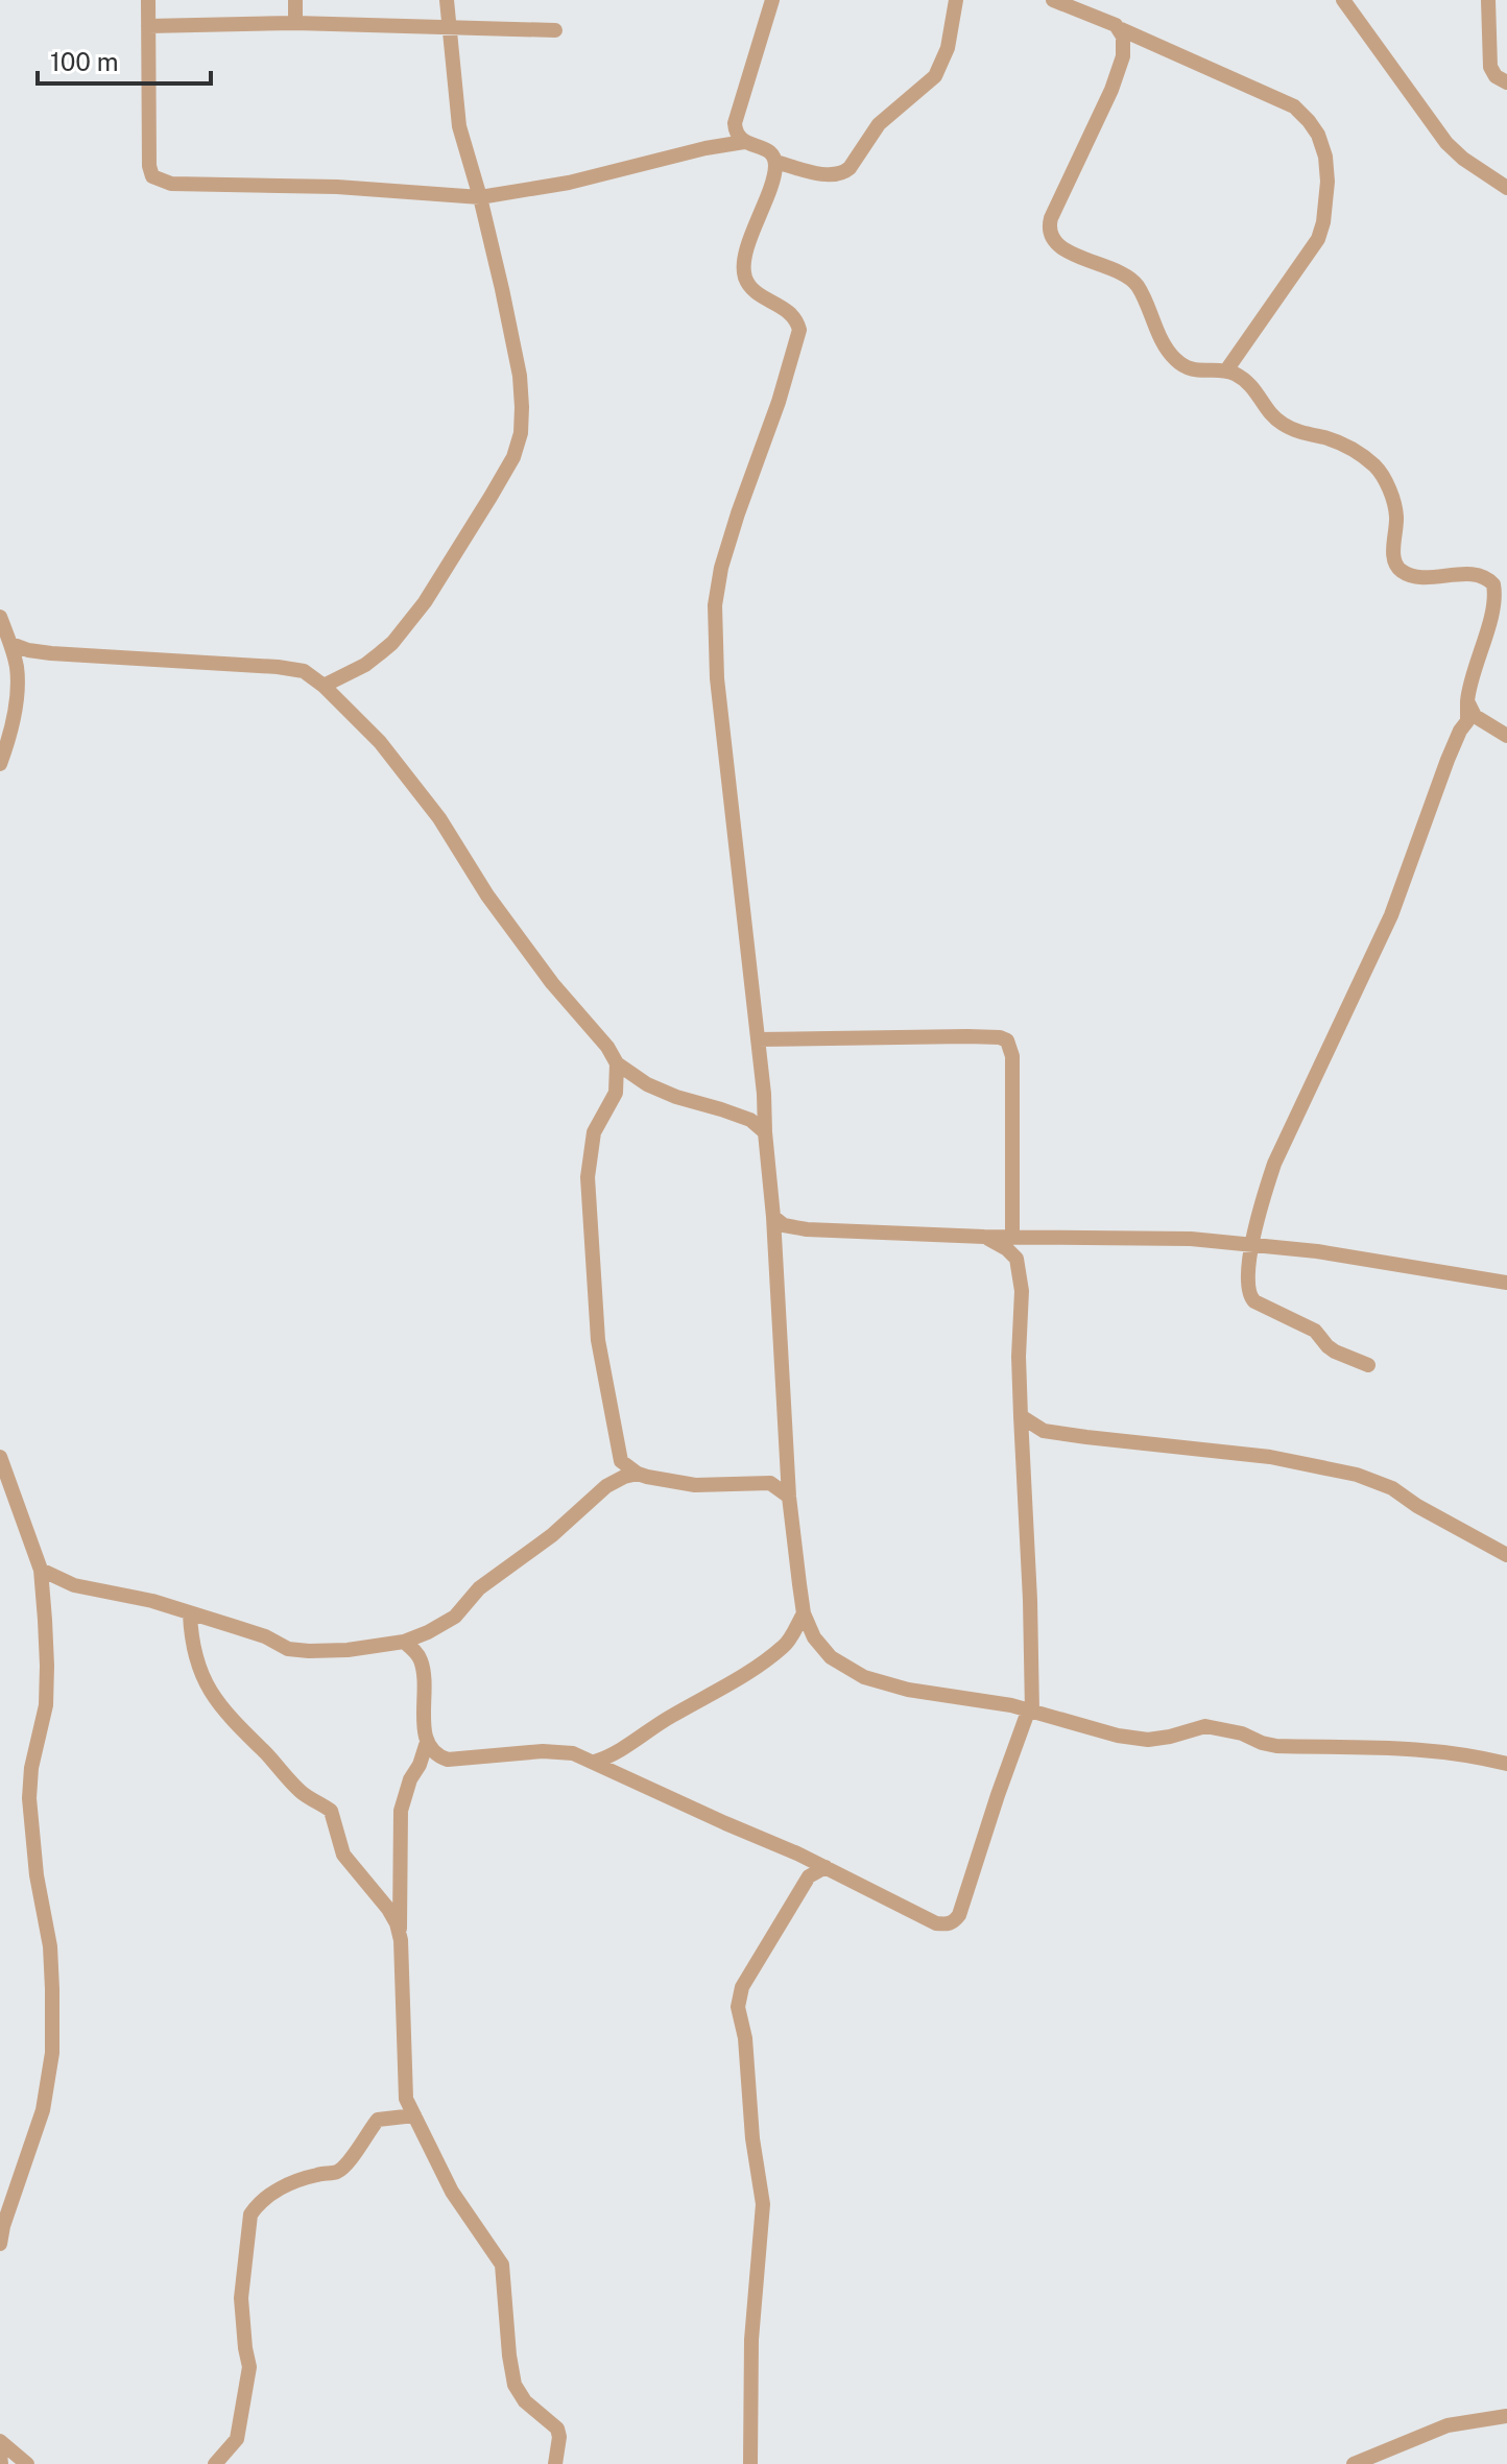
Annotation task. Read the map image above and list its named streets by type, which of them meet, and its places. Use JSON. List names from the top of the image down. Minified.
{"scale_bar":"100 m"}
